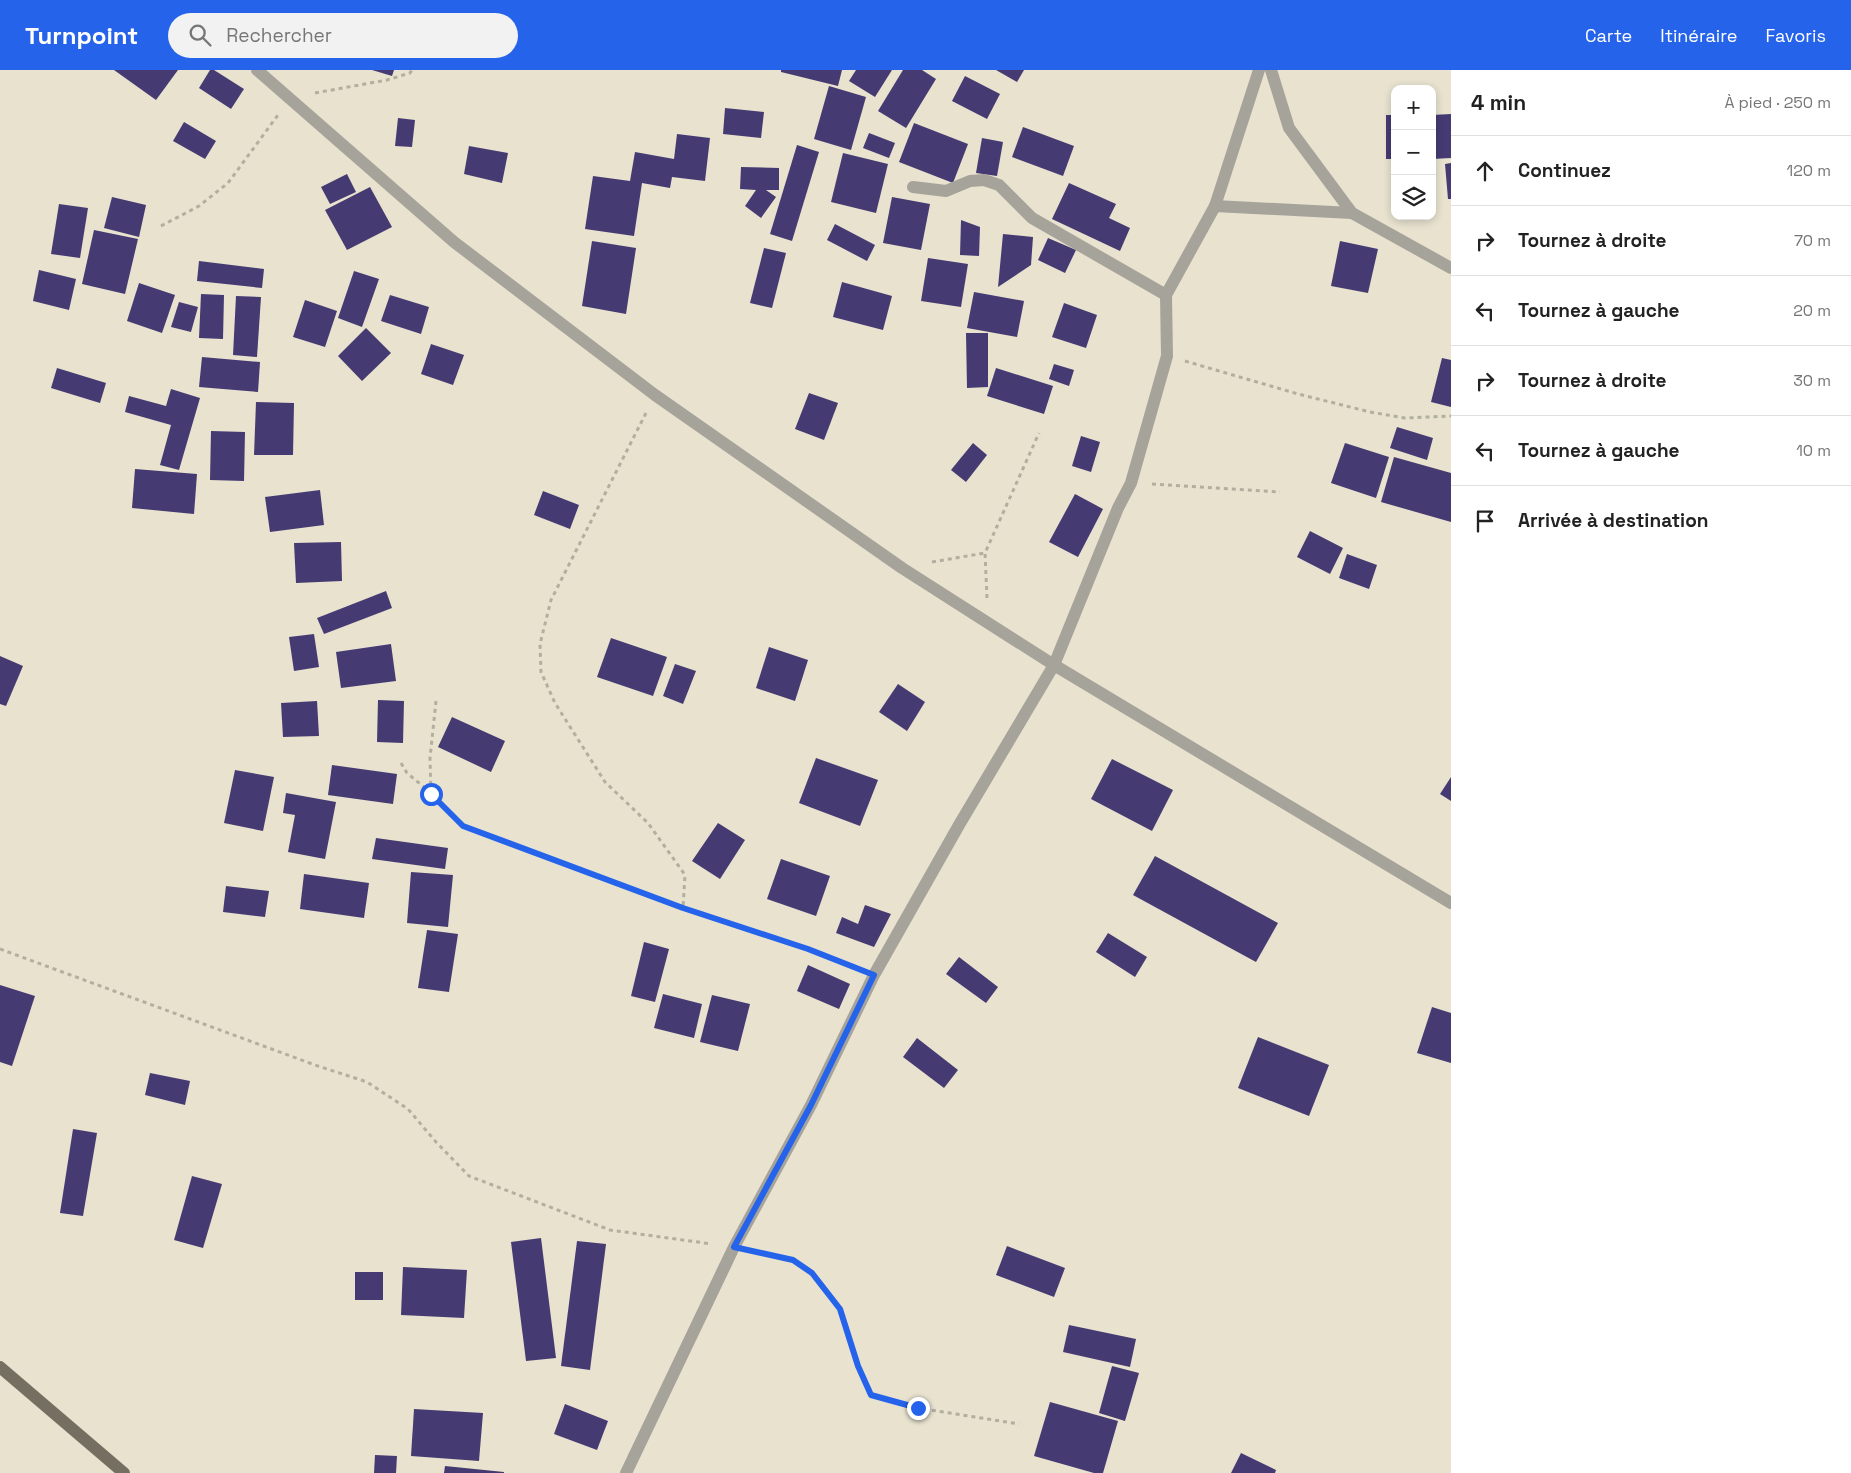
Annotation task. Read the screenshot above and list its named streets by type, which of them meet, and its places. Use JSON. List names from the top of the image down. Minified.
{"page":{"header":"Turnpoint","search":"Rechercher","nav":["Carte","Itinéraire","Favoris"],"heading":["4 min","À pied · 250 m"],"map_buttons":["+","−"],"list":[["Continuez","120 m"],["Tournez à droite","70 m"],["Tournez à gauche","20 m"],["Tournez à droite","30 m"],["Tournez à gauche","10 m"],"Arrivée à destination"]}}
